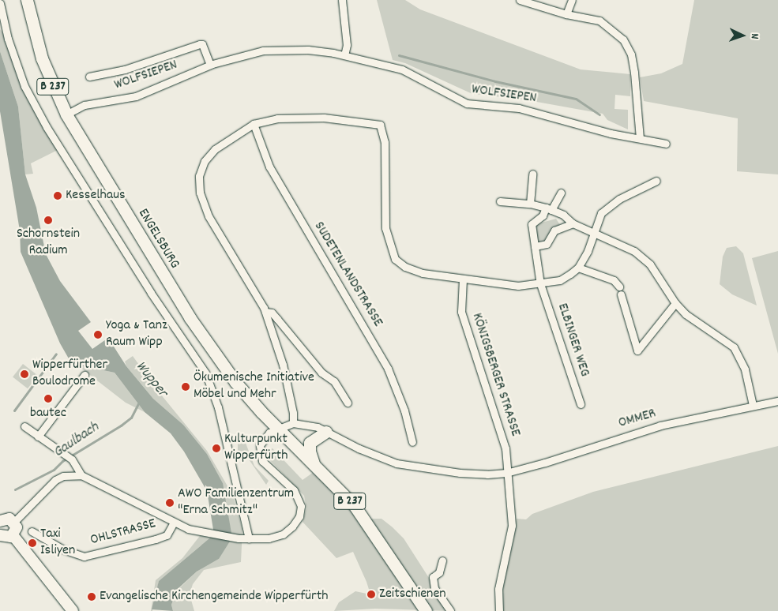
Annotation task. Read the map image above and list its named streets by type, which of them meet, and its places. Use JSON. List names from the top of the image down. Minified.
{"streets":{"main road":["B 237","ENGELSBURG"],"street":["WOLFSIEPEN","SUDETENLANDSTRASSE","ELBINGER WEG","KÖNIGSBERGER STRASSE","OMMER","OHLSTRASSE"]},"crossings":[["WOLFSIEPEN","ENGELSBURG"],["B 237","ENGELSBURG"],["KÖNIGSBERGER STRASSE","OMMER"]],"water":["Wupper","Gaulbach"],"places":["Kesselhaus","Schornstein Radium","Yoga & Tanz Raum Wipp","Wipperfürther Boulodrome","Ökumenische Initiative Möbel und Mehr","bautec","Kulturpunkt Wipperfürth","AWO Familienzentrum \"Erna Schmitz\"","Taxi Isliyen","Zeitschienen","Evangelische Kirchengemeinde Wipperfürth"],"north":"right"}
